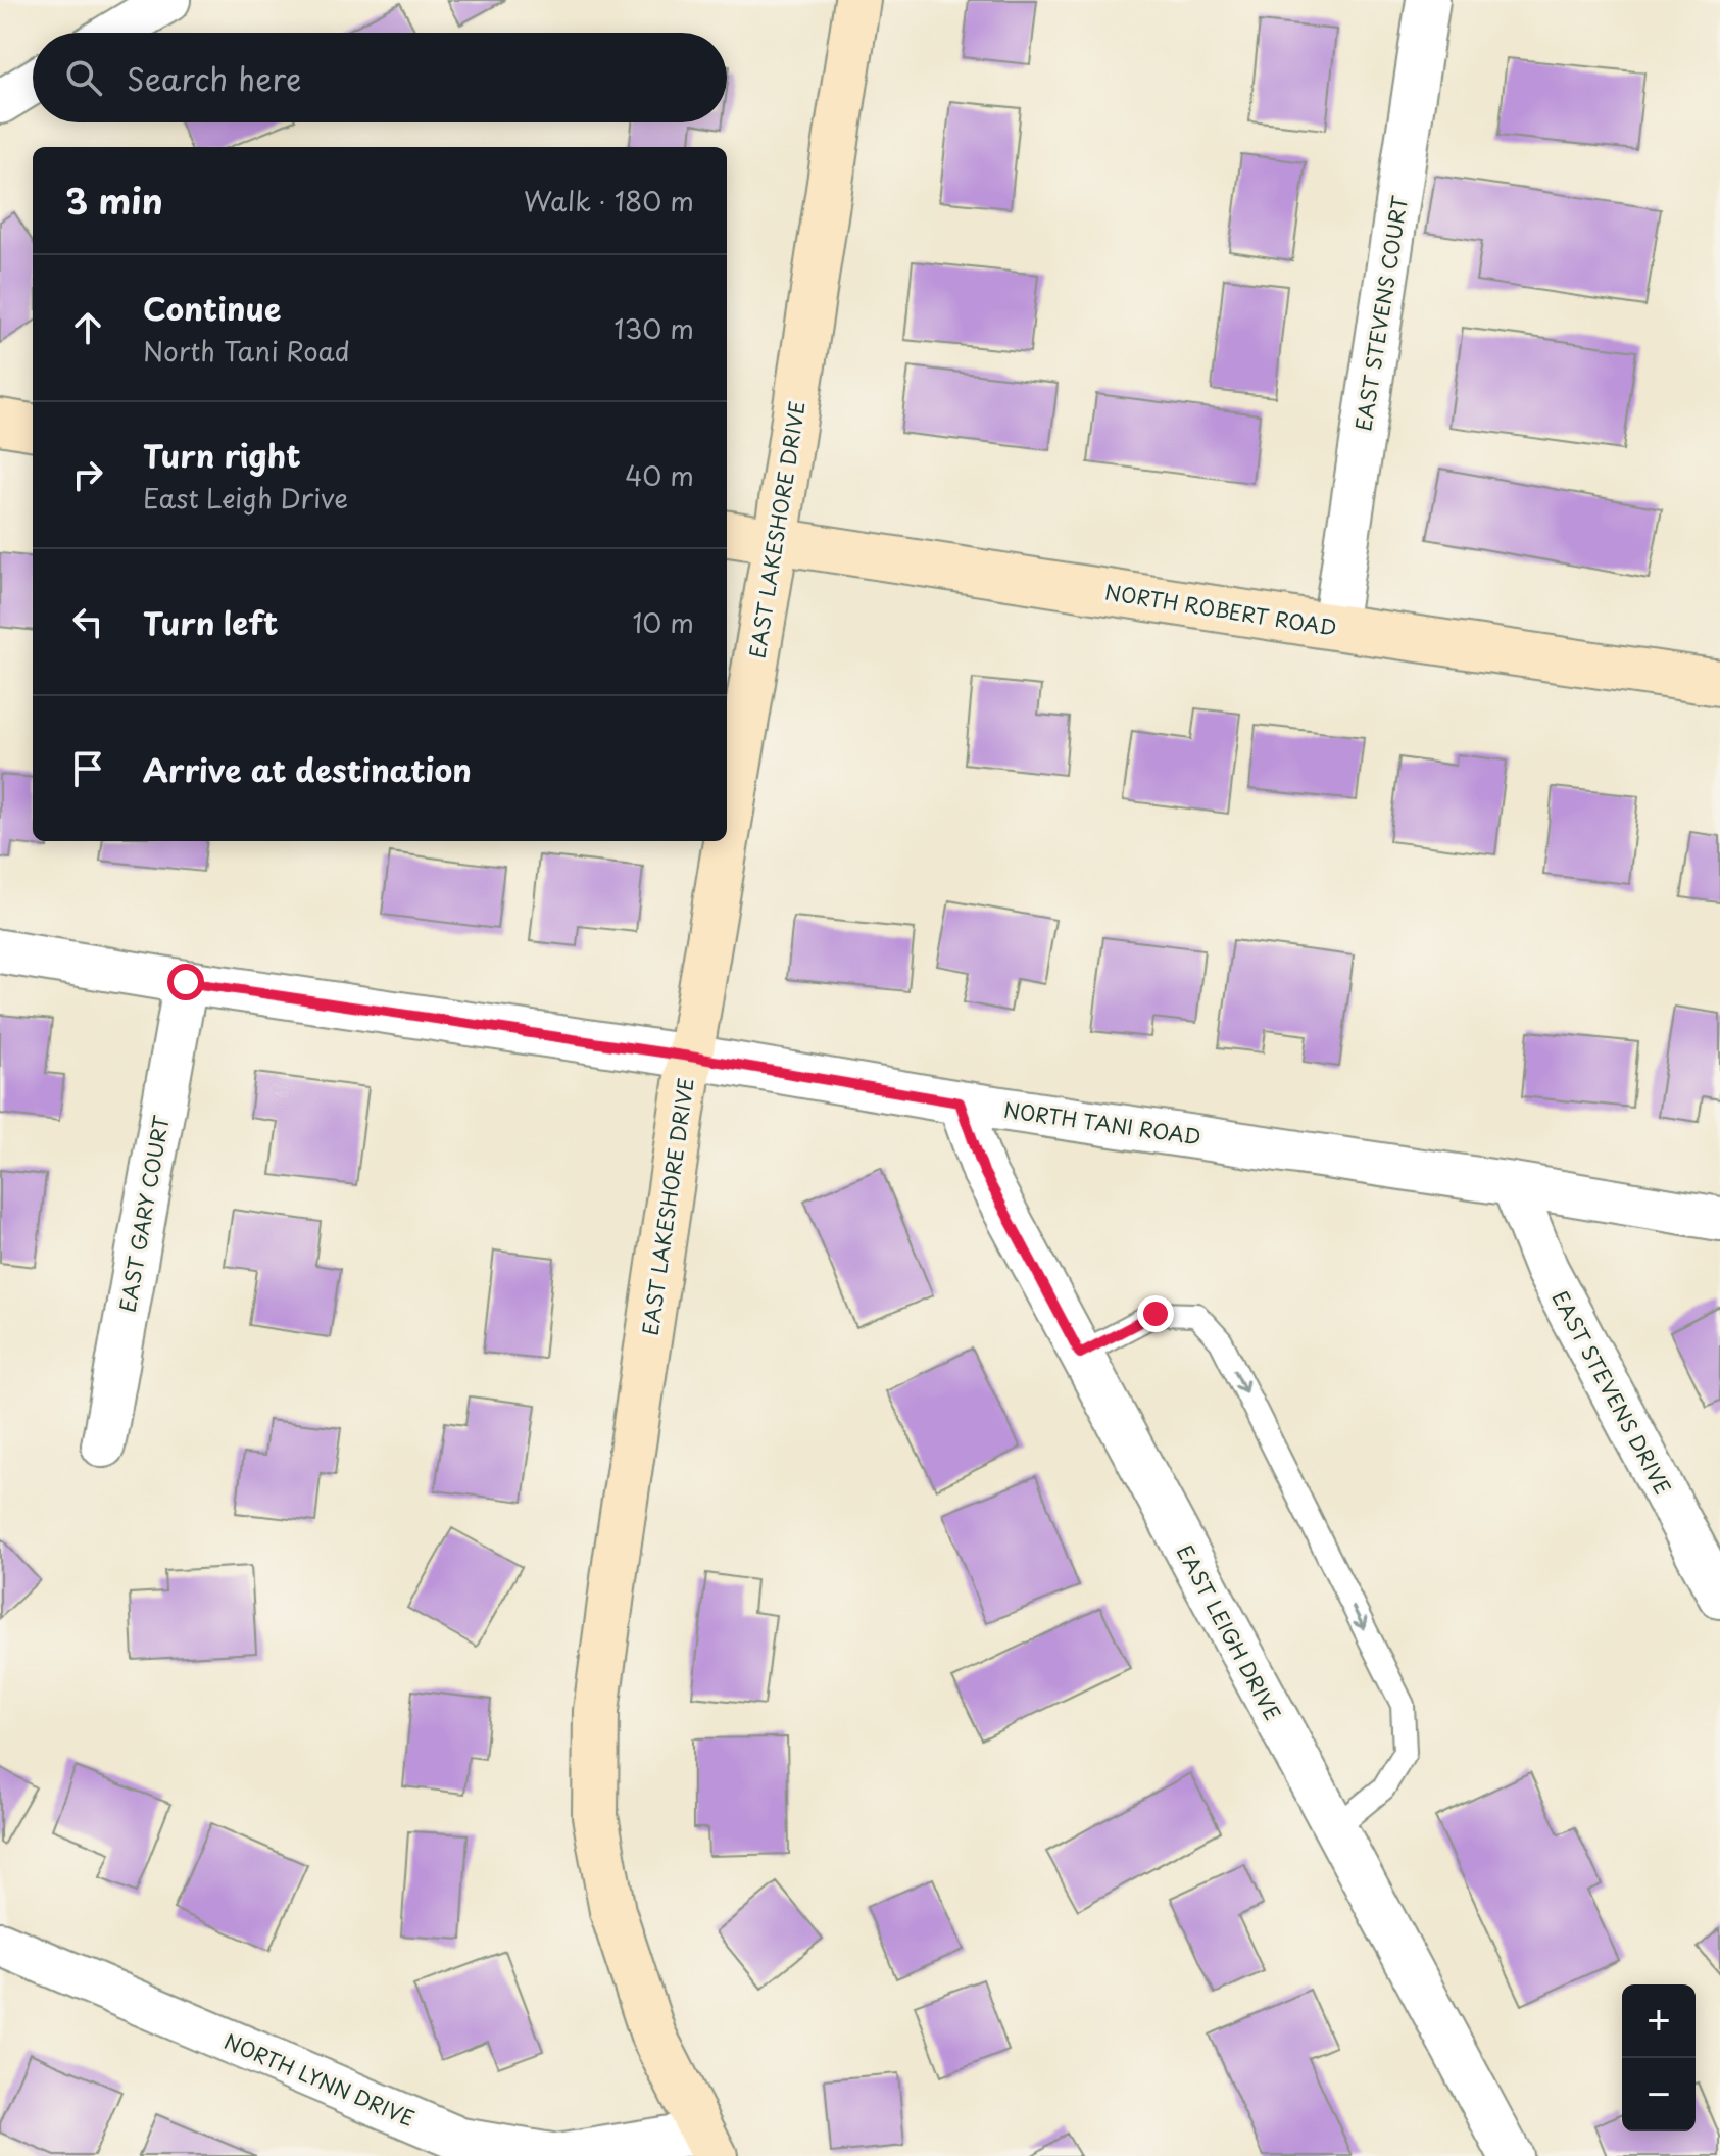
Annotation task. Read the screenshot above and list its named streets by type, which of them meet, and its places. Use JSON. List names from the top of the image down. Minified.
{"streets":{"main road":["EAST LAKESHORE DRIVE","NORTH ROBERT ROAD"],"street":["EAST STEVENS COURT","NORTH TANI ROAD","EAST GARY COURT","EAST STEVENS DRIVE","EAST LEIGH DRIVE","NORTH LYNN DRIVE"]},"crossings":[["EAST STEVENS COURT","NORTH ROBERT ROAD"],["EAST LAKESHORE DRIVE","NORTH ROBERT ROAD"],["EAST LAKESHORE DRIVE","NORTH TANI ROAD"],["EAST LAKESHORE DRIVE","NORTH LYNN DRIVE"],["NORTH TANI ROAD","EAST GARY COURT"],["NORTH TANI ROAD","EAST STEVENS DRIVE"],["NORTH TANI ROAD","EAST LEIGH DRIVE"]],"page":{"search":"Search here","heading":["3 min","Walk · 180 m"],"list":[["Continue","North Tani Road","130 m"],["Turn right","East Leigh Drive","40 m"],["Turn left","10 m"],"Arrive at destination"],"map_buttons":["+","−"]}}
